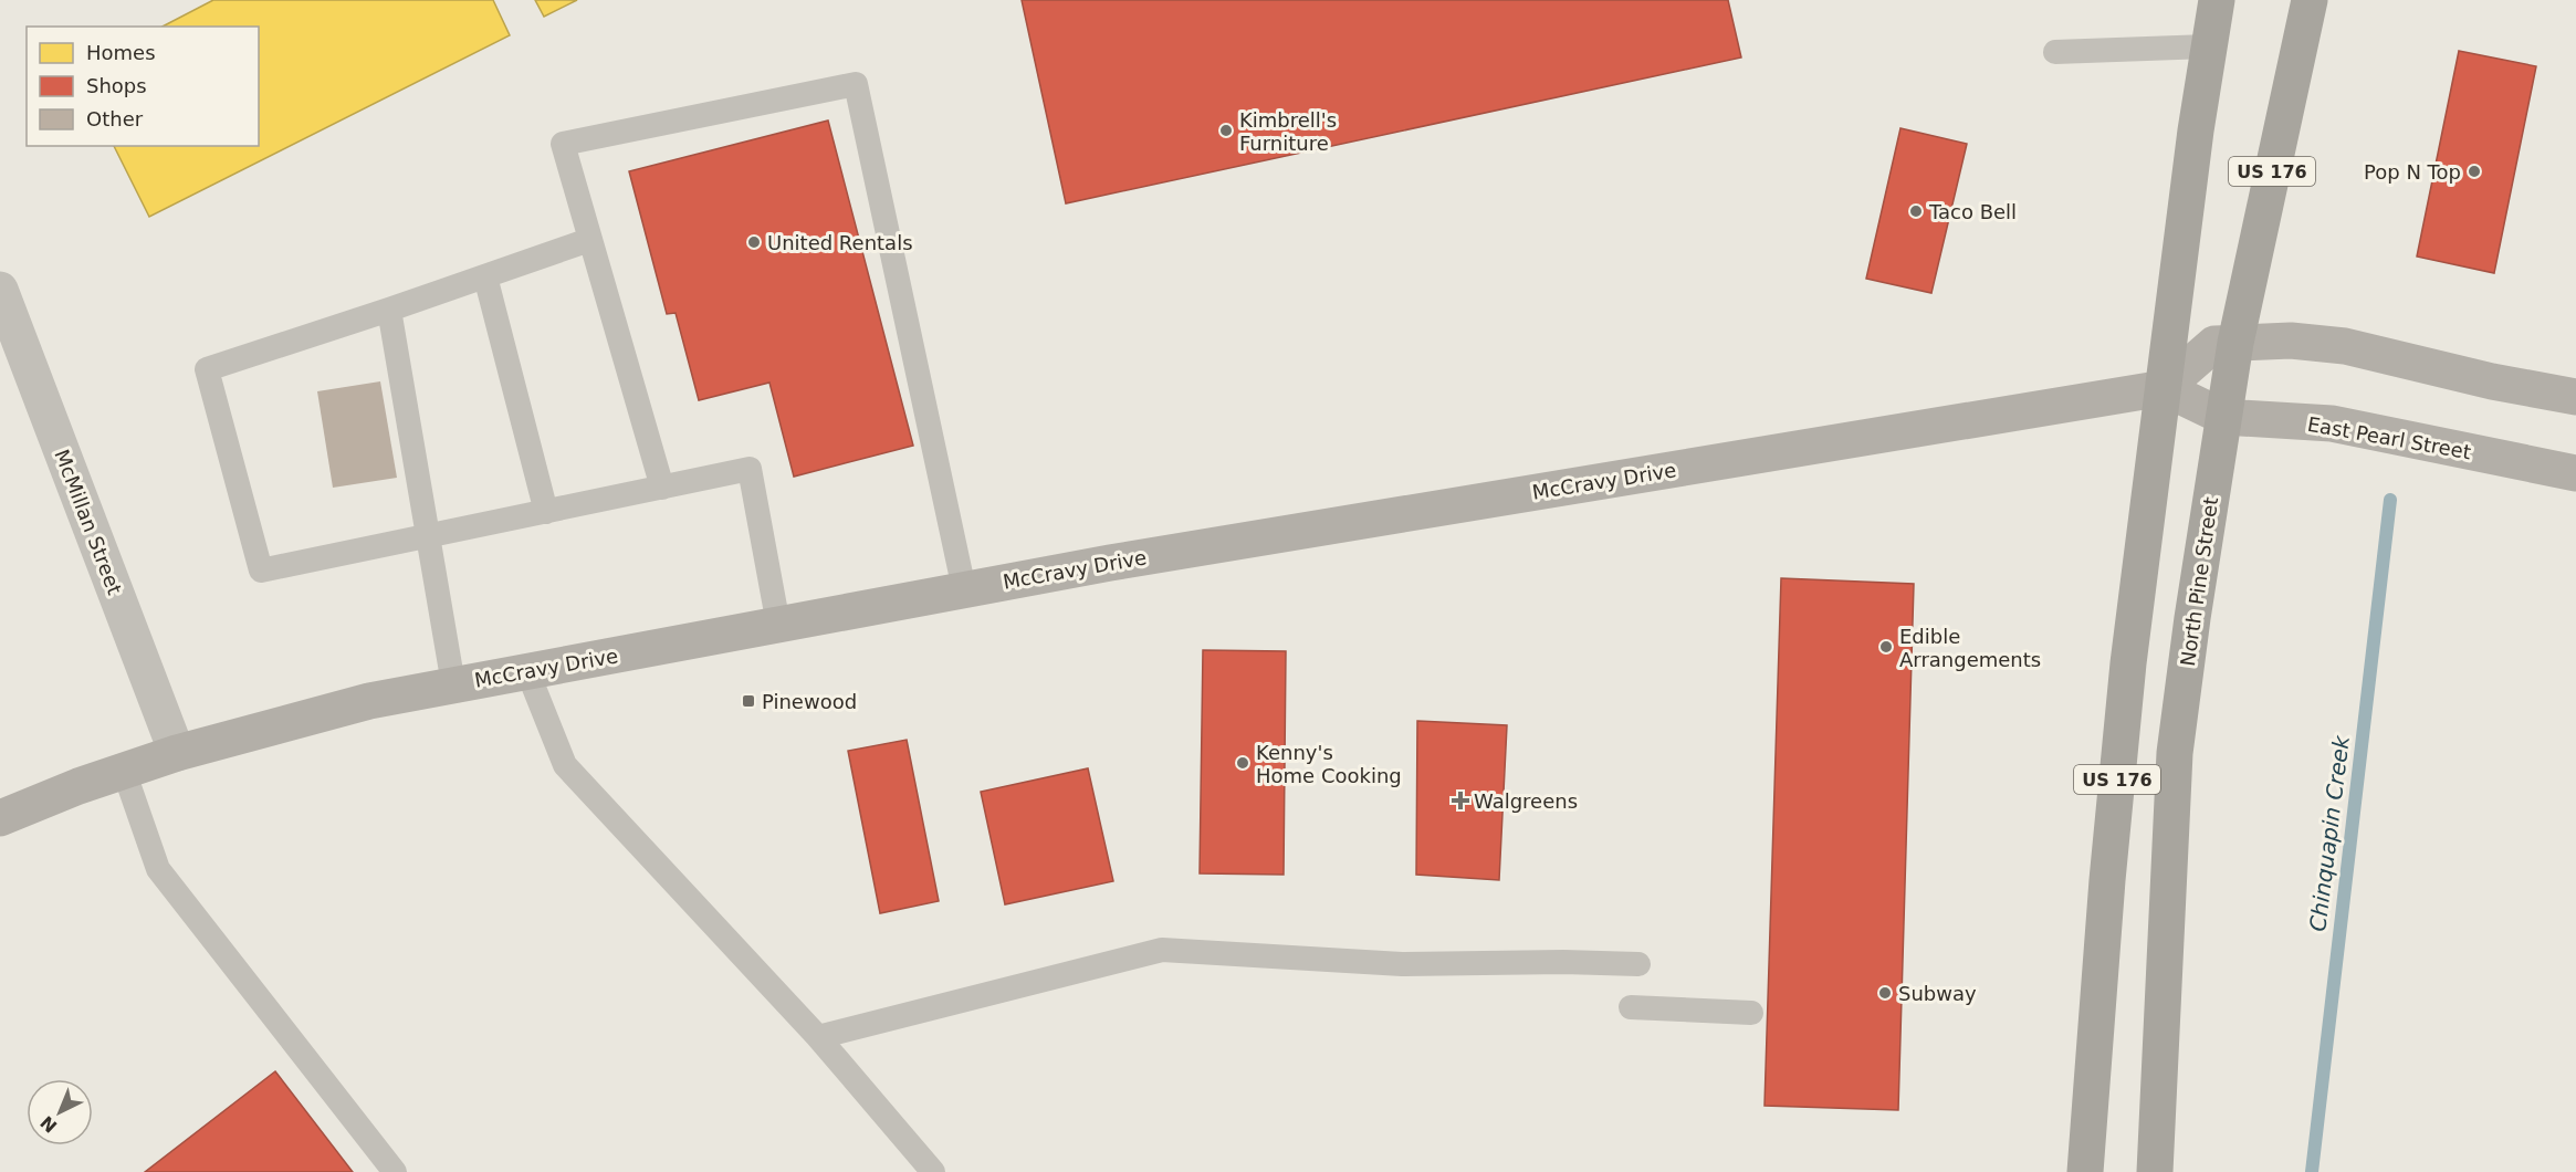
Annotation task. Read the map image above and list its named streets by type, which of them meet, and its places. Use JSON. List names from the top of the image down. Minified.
{"streets":{"highway":["US 176","North Pine Street"],"street":["East Pearl Street","McCravy Drive","McMillan Street"]},"crossings":[["US 176","East Pearl Street"],["US 176","McCravy Drive"],["East Pearl Street","McCravy Drive"],["East Pearl Street","North Pine Street"],["McCravy Drive","McMillan Street"]],"water":["Chinquapin Creek"],"places":{"other":["Kimbrell's Furniture","Pop N Top","Taco Bell","United Rentals","Edible Arrangements","Kenny's Home Cooking","Subway"],"transit":["Pinewood"],"health":["Walgreens"]},"legend":["Homes","Shops","Other"],"north":"bottom left"}
